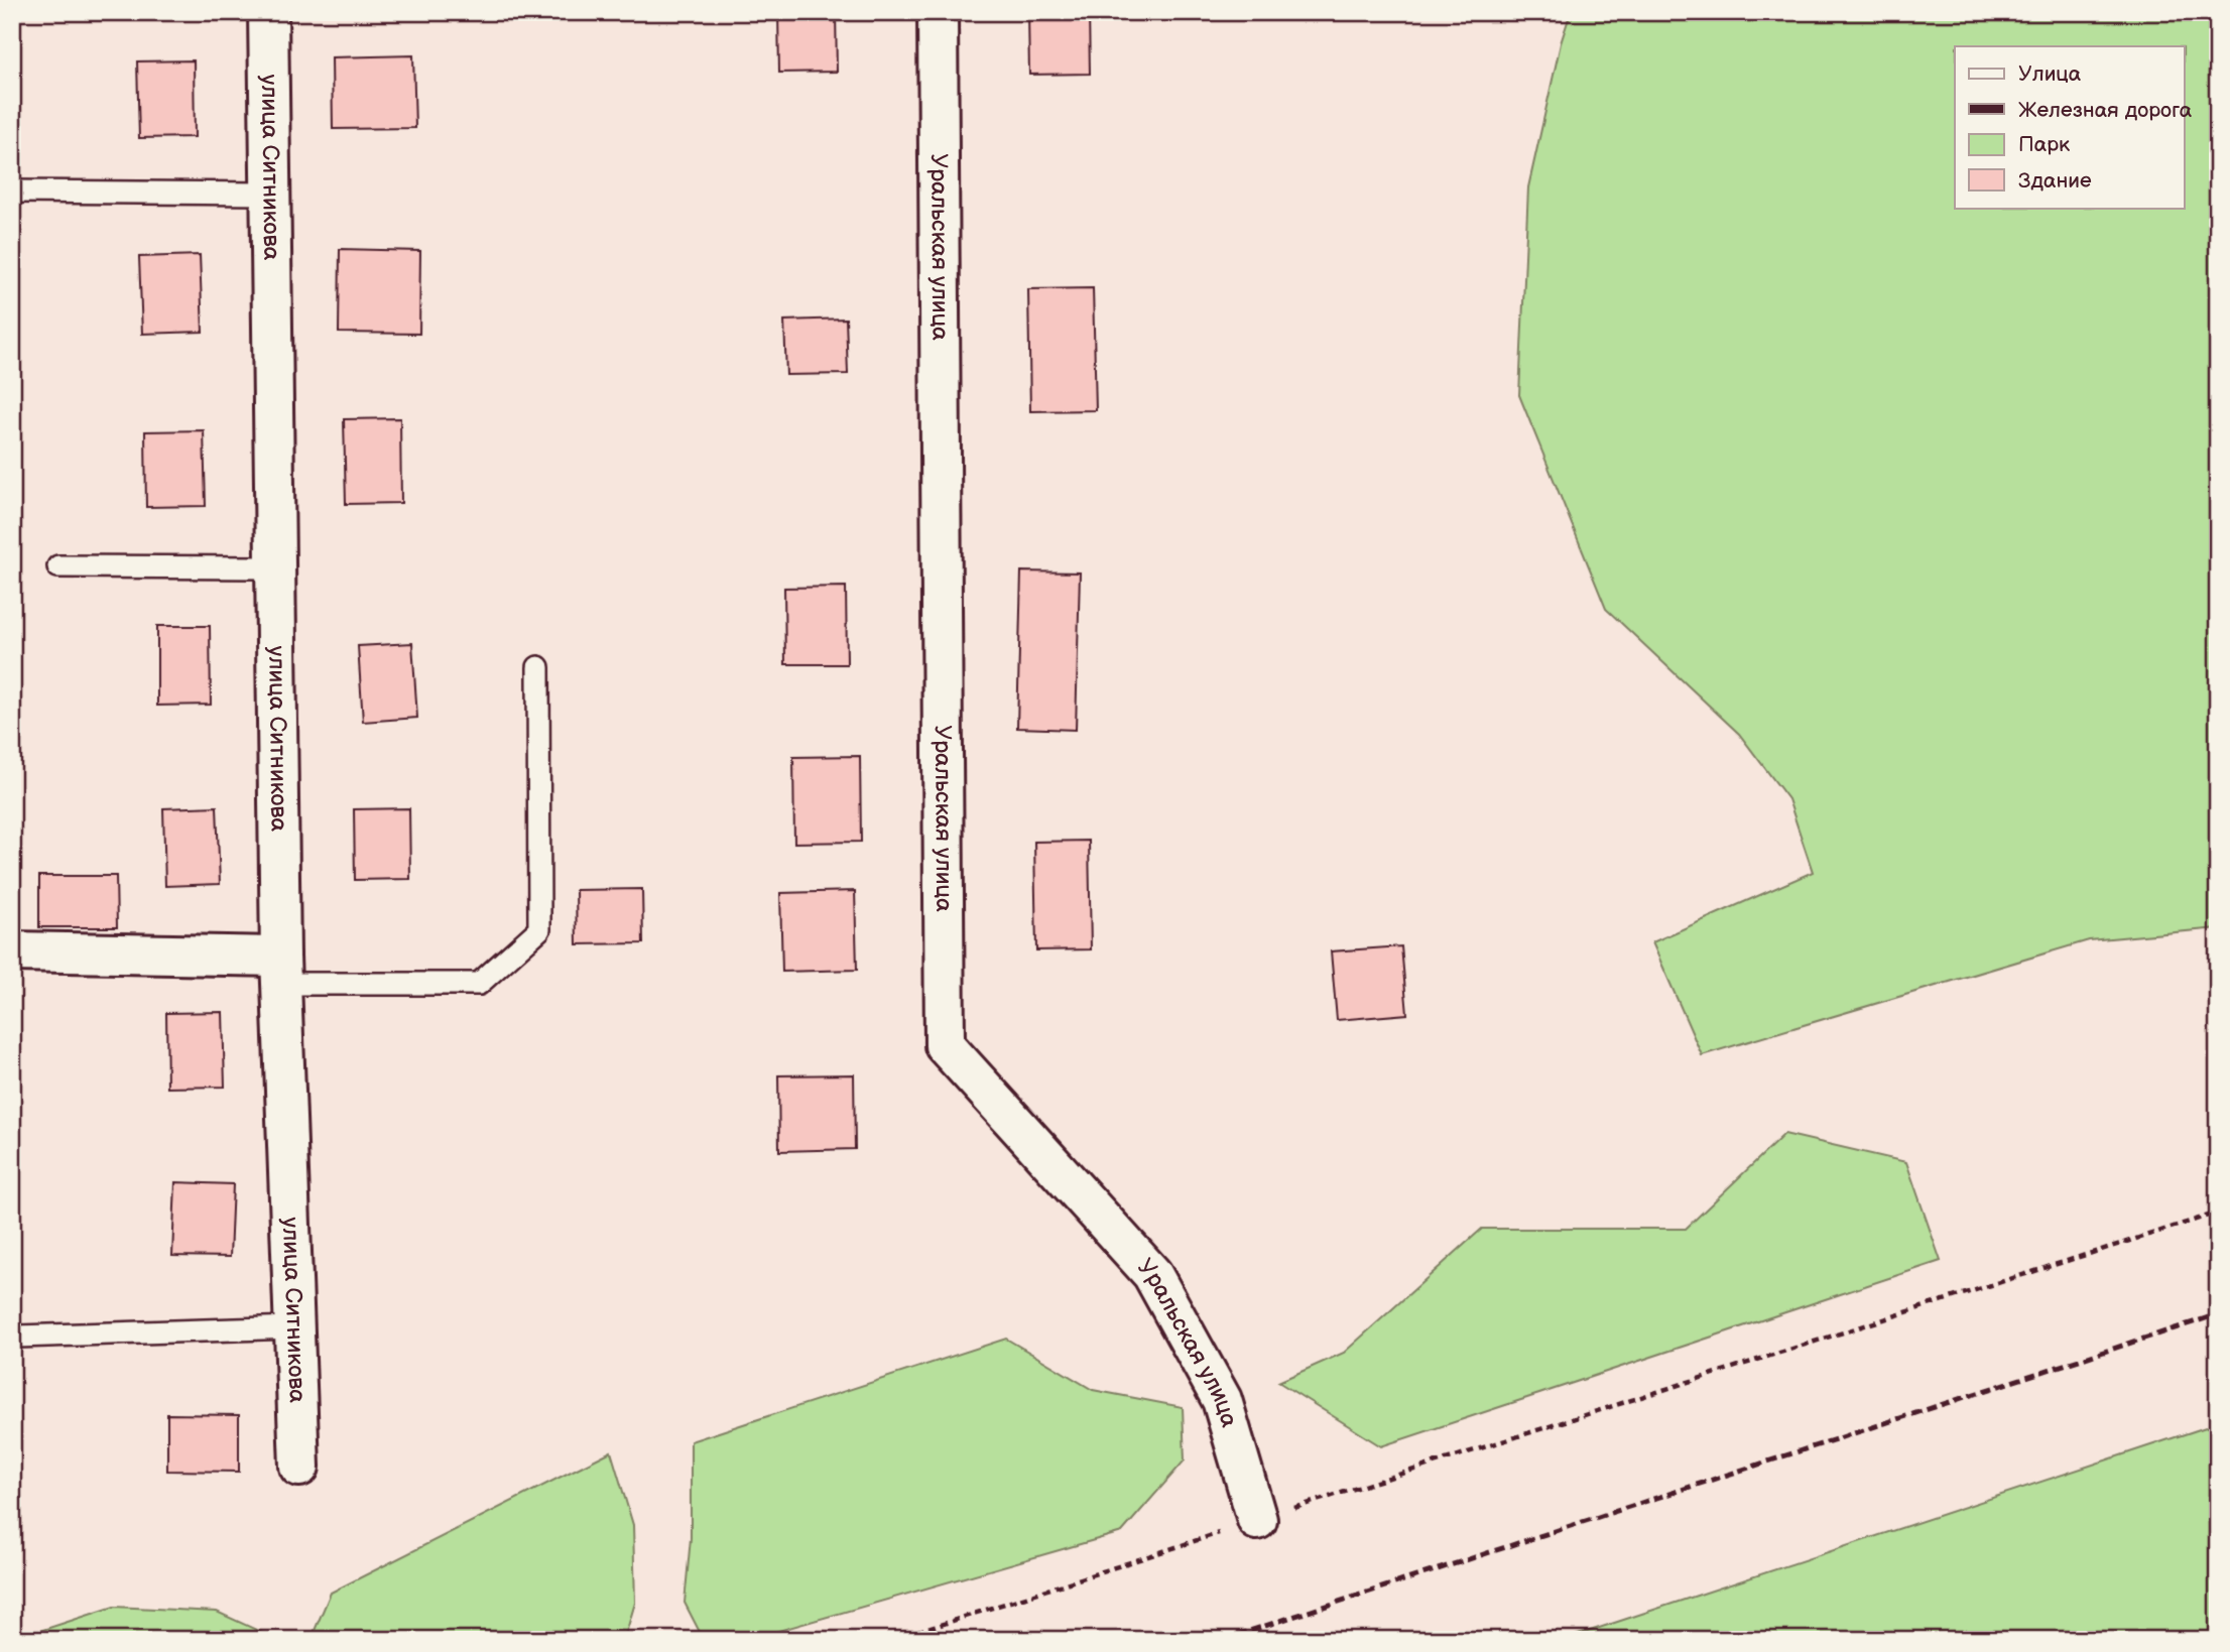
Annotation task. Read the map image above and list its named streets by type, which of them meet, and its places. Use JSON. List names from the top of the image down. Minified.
{"streets":{"street":["улица Ситникова","Уральская улица"]},"legend":["Улица","Железная дорога","Парк","Здание"]}
